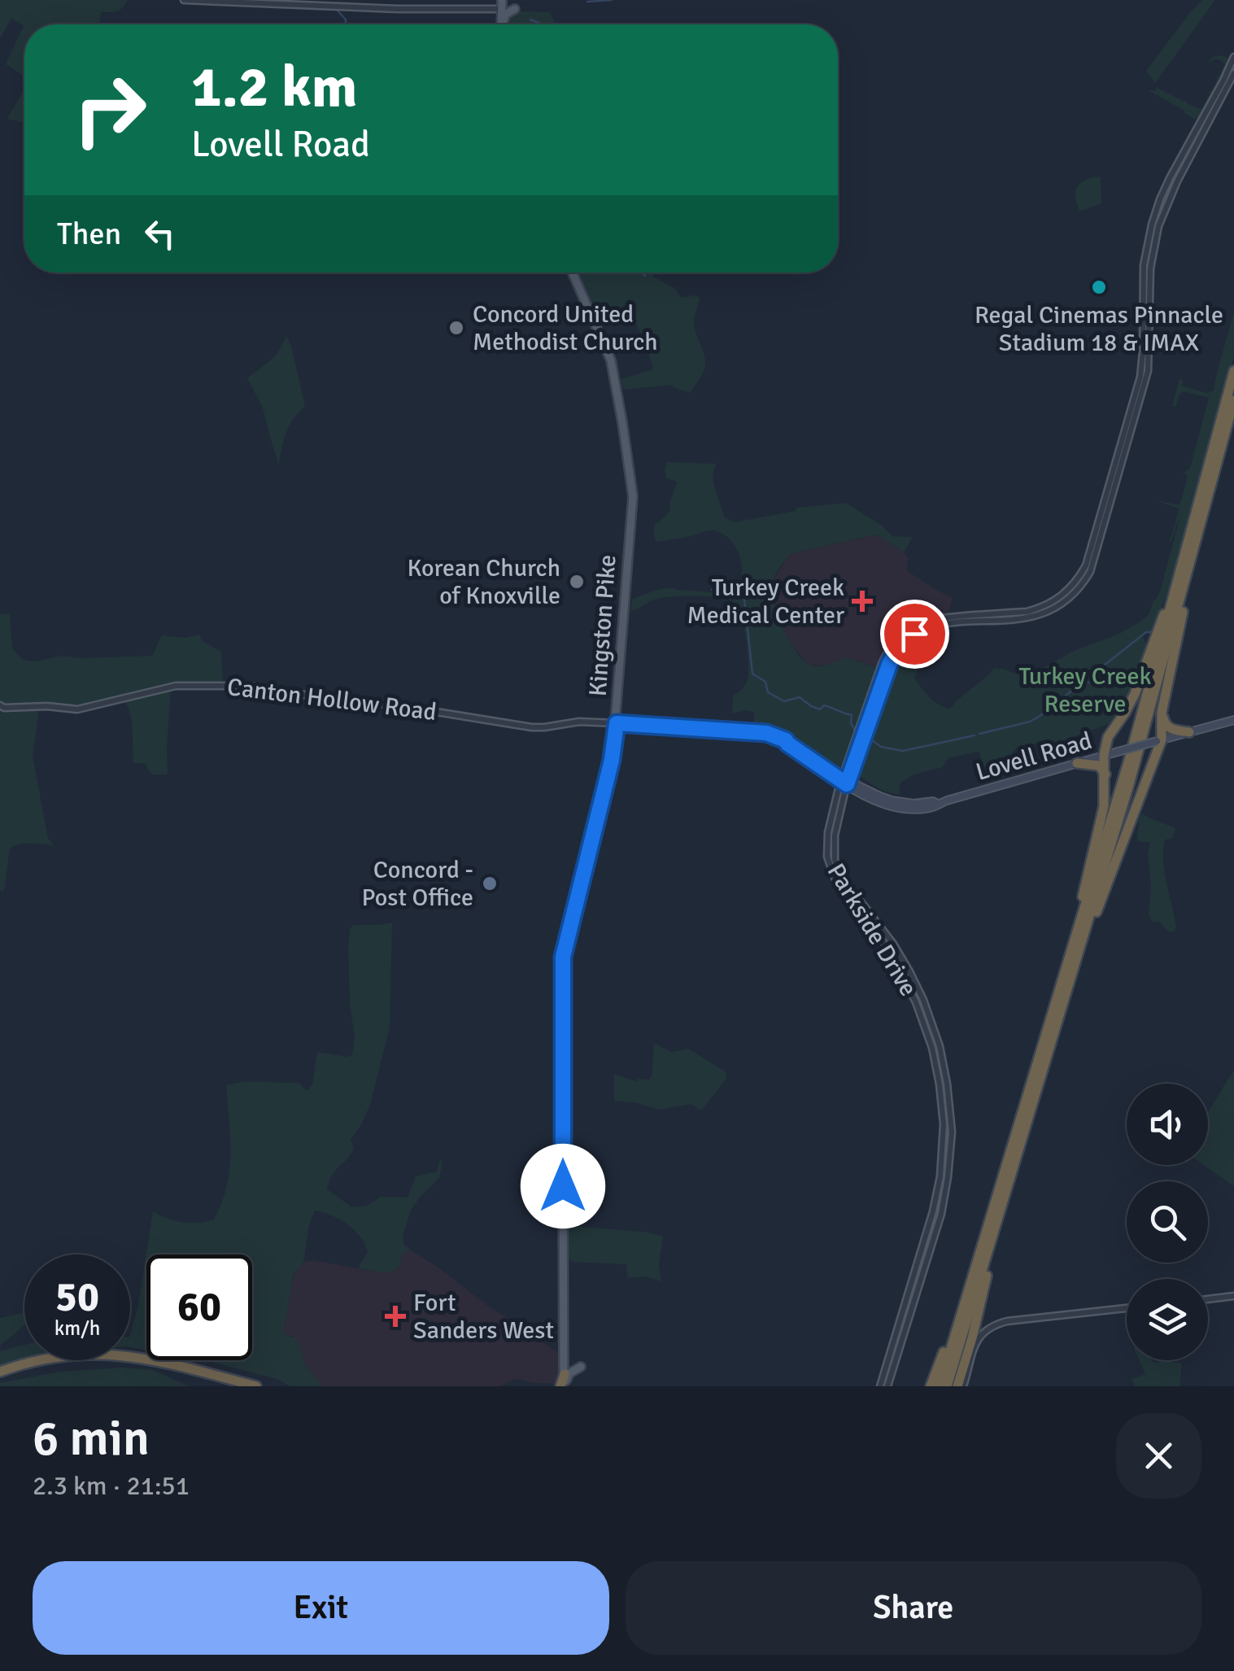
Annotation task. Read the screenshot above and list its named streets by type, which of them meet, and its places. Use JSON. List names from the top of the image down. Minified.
{"streets":{"main road":["Kingston Pike","Lovell Road"],"street":["Canton Hollow Road","Parkside Drive"]},"crossings":[["Kingston Pike","Canton Hollow Road"],["Kingston Pike","Lovell Road"],["Canton Hollow Road","Lovell Road"],["Lovell Road","Parkside Drive"]],"parks":["Turkey Creek Reserve"],"places":{"other":["Regal Cinemas Pinnacle Stadium 18 & IMAX","Concord United Methodist Church","Korean Church of Knoxville","Concord - Post Office"],"health":["Turkey Creek Medical Center","Fort Sanders West"]},"page":{"turn":["1.2 km","Lovell Road"],"then":"Then","speed":"50 km/h","limit":"60","heading":["6 min","2.3 km · 21:51"],"buttons":["Exit","Share"]}}
